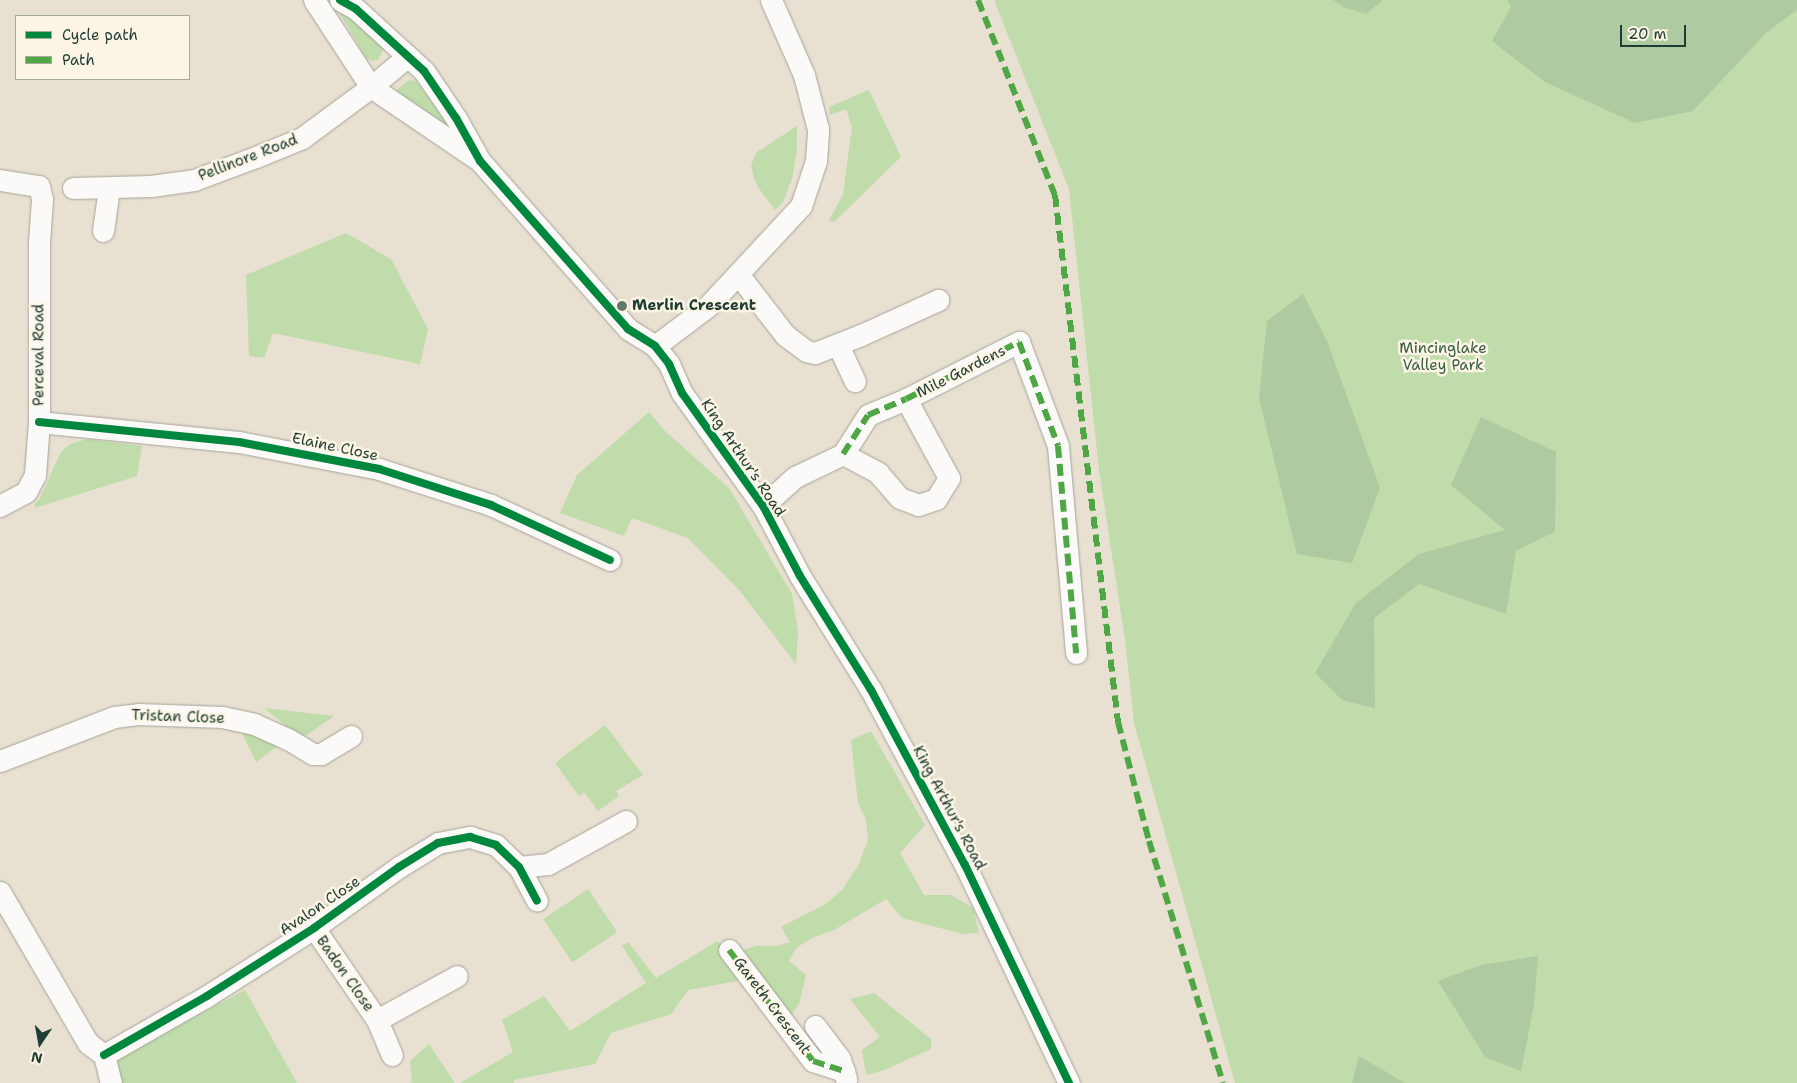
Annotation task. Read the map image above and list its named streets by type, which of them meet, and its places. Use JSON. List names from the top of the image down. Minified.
{"streets":{"street":["Pellinore Road","Perceval Road","Mile Gardens","Elaine Close","King Arthur's Road","Tristan Close","Avalon Close","Badon Close","Gareth Crescent"]},"crossings":[["Pellinore Road","King Arthur's Road"],["Perceval Road","Elaine Close"],["Avalon Close","Badon Close"]],"parks":["Mincinglake Valley Park"],"places":["Merlin Crescent"],"legend":["Cycle path","Path"],"scale_bar":"20 m","north":"bottom"}
